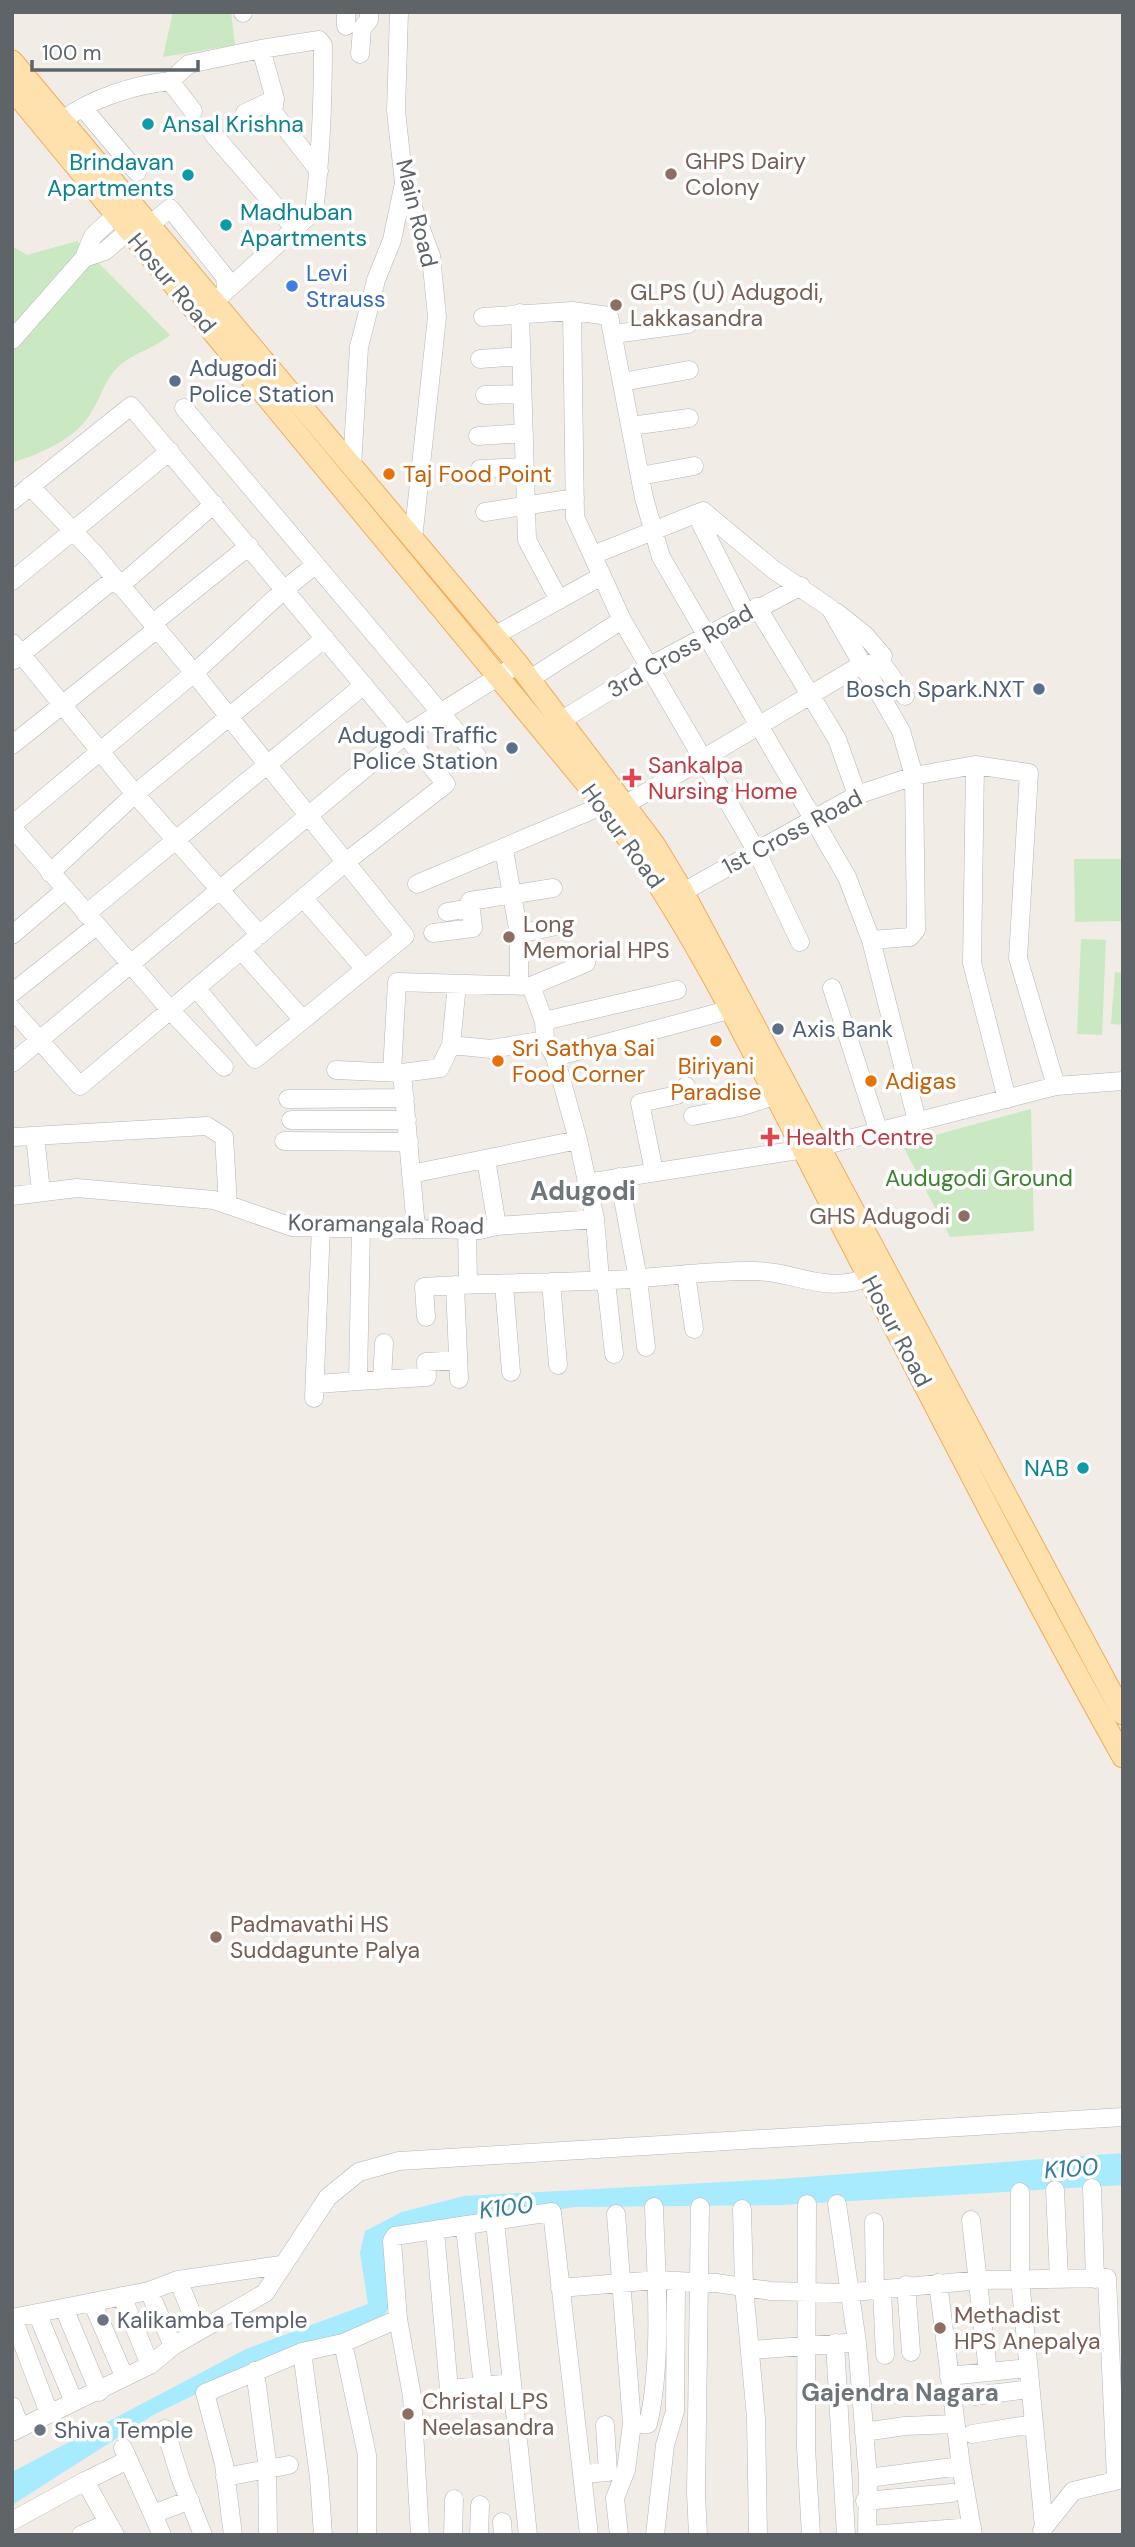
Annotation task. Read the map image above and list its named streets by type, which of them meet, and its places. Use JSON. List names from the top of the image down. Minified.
{"streets":{"main road":["Hosur Road"],"street":["Main Road","3rd Cross Road","1st Cross Road","Koramangala Road"]},"crossings":[["Main Road","Hosur Road"],["Hosur Road","3rd Cross Road"],["Hosur Road","1st Cross Road"]],"districts":["Adugodi","Gajendra Nagara"],"water":["K100"],"parks":["Audugodi Ground"],"places":{"other":["Ansal Krishna","GHPS Dairy Colony","Brindavan Apartments","Madhuban Apartments","Levi Strauss","GLPS (U) Adugodi, Lakkasandra","Adugodi Police Station","Taj Food Point","Bosch Spark.NXT","Adugodi Traffic Police Station","Long Memorial HPS","Axis Bank","Biriyani Paradise","Sri Sathya Sai Food Corner","Adigas","GHS Adugodi","NAB","Padmavathi HS Suddagunte Palya","Kalikamba Temple","Methadist HPS Anepalya","Christal LPS Neelasandra","Shiva Temple"],"health":["Sankalpa Nursing Home","Health Centre"]},"scale_bar":"100 m"}
